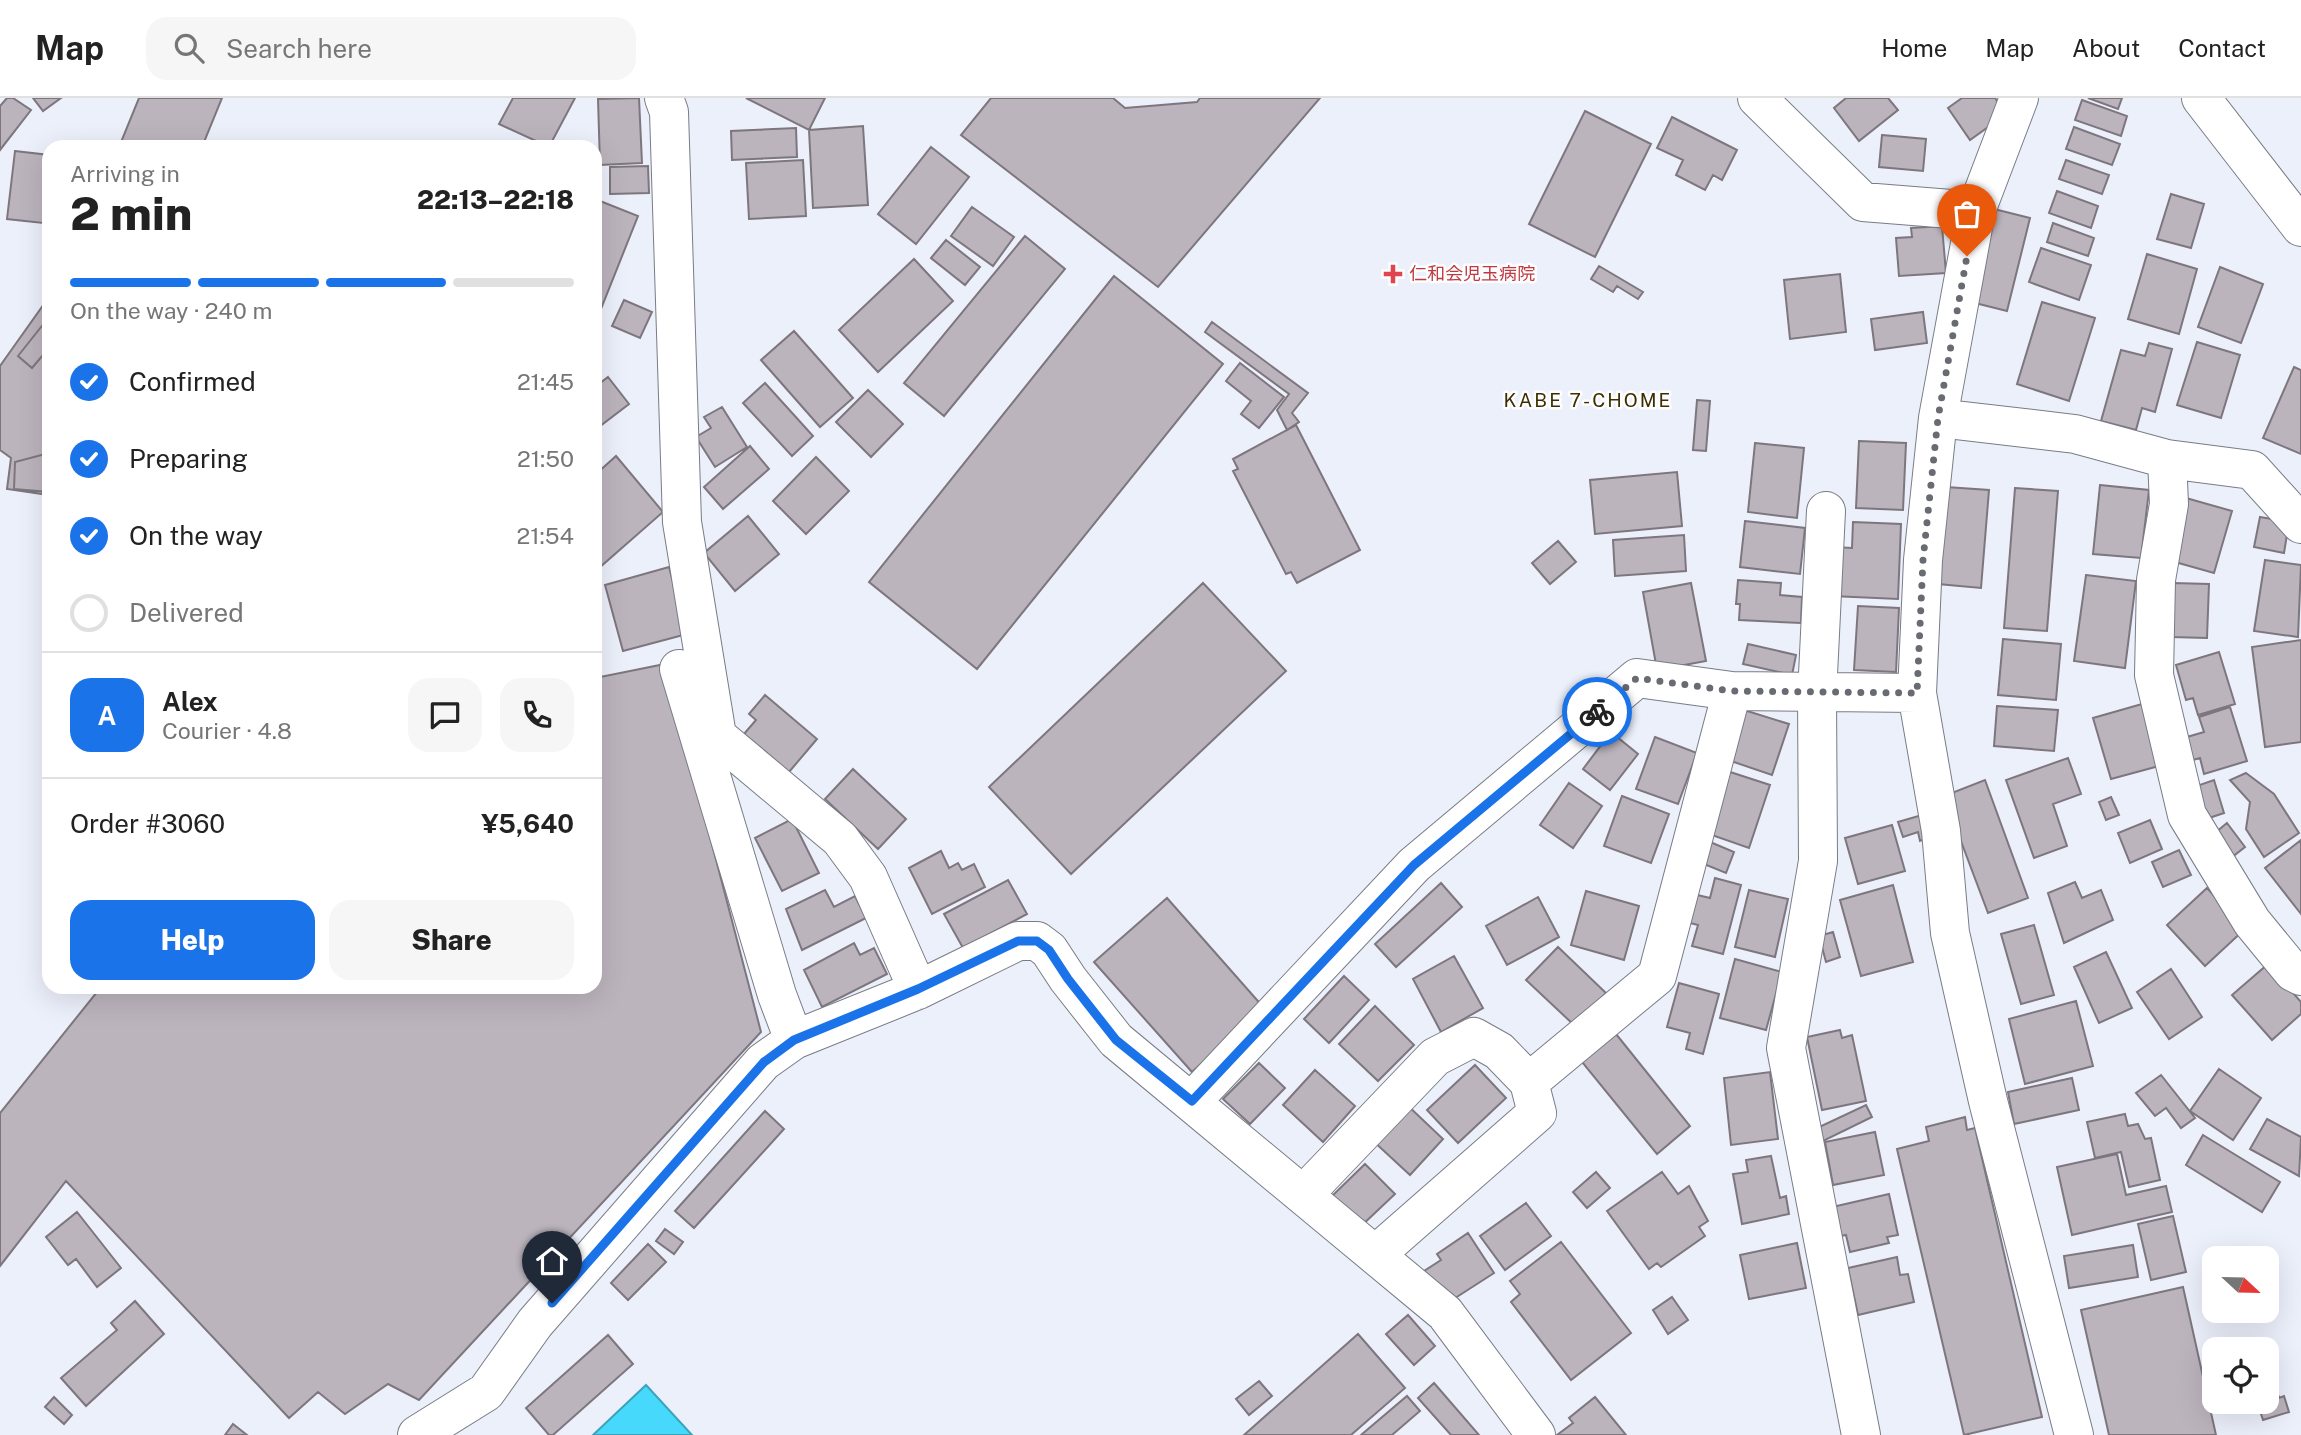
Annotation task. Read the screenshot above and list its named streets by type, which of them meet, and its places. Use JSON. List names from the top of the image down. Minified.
{"districts":["KABE 7-CHOME"],"places":{"health":["仁和会児玉病院"]},"north":"right","page":{"header":"Map","search":"Search here","nav":["Home","Map","About","Contact"],"heading":["2 min","Arriving in","22:13–22:18"],"panel":["Alex","Courier · 4.8","Order #3060","¥5,640"],"bar":"On the way · 240 m","list":[["Confirmed","21:45"],["Preparing","21:50"],["On the way","21:54"],"Delivered"],"round":"A","buttons":["Help","Share"]}}
